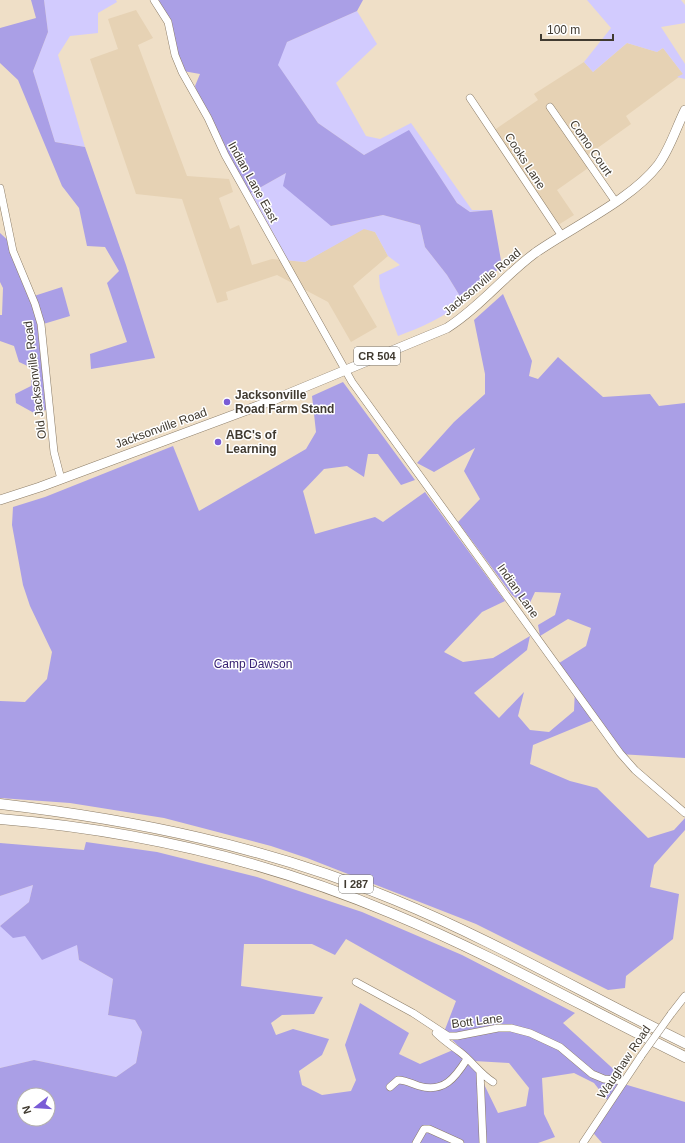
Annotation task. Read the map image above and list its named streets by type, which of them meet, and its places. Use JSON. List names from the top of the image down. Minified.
{"streets":{"highway":["I 287"],"main road":["Jacksonville Road","CR 504"],"street":["Como Court","Cooks Lane","Indian Lane East","Old Jacksonville Road","Indian Lane","Bott Lane","Waughaw Road"]},"crossings":[["Como Court","Jacksonville Road"],["Cooks Lane","Jacksonville Road"],["Indian Lane East","Jacksonville Road"],["Indian Lane East","Indian Lane"],["Jacksonville Road","Old Jacksonville Road"],["Jacksonville Road","Indian Lane"],["Bott Lane","Waughaw Road"]],"parks":["Camp Dawson"],"places":["Jacksonville Road Farm Stand","ABC's of Learning"],"scale_bar":"100 m","north":"left"}
